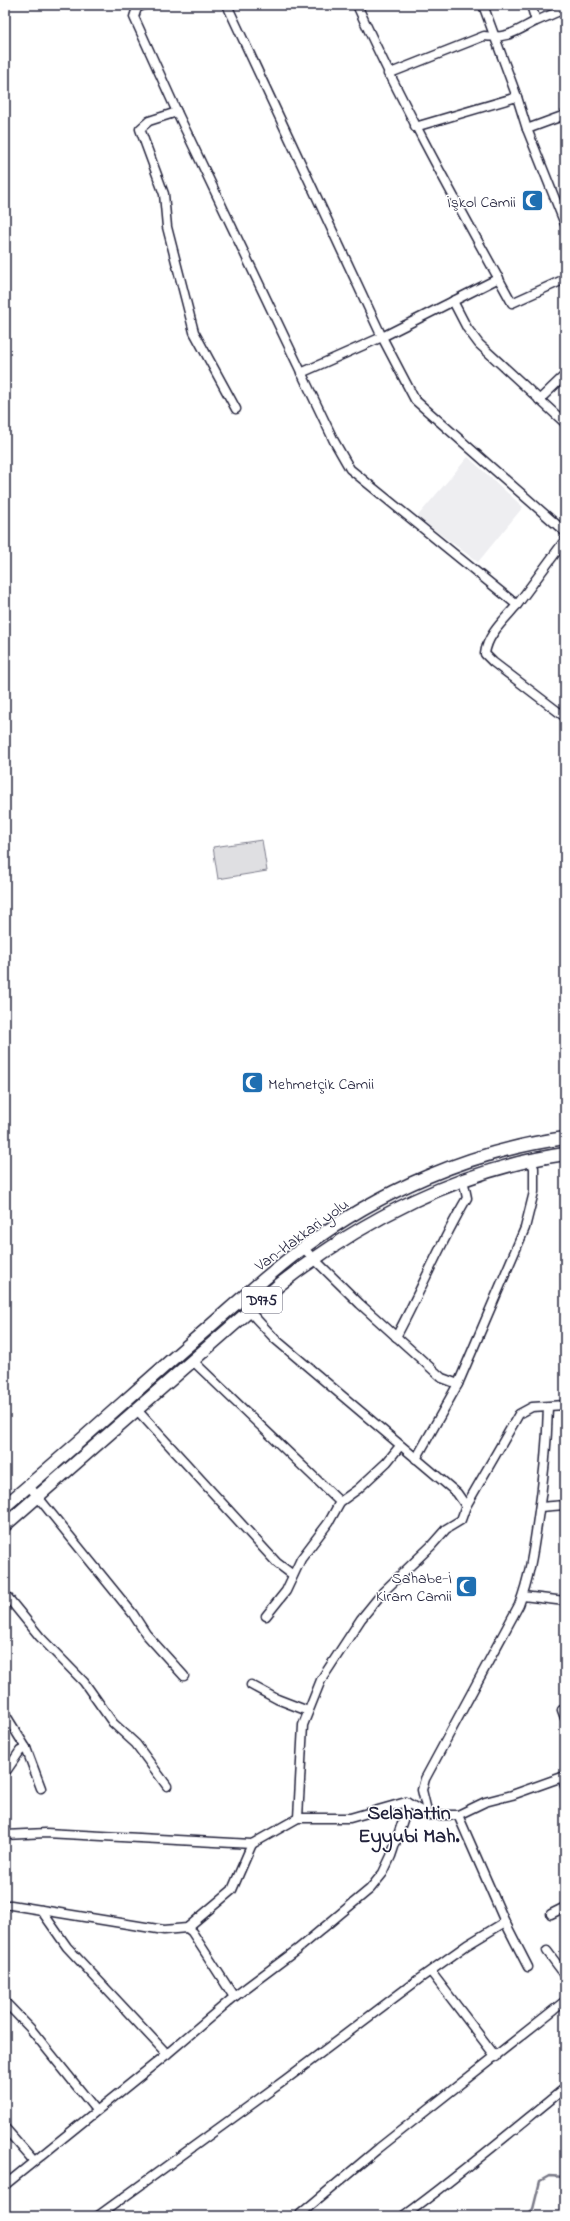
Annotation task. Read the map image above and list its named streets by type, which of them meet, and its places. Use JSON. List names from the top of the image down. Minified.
{"streets":{"highway":["Van-Hakkari yolu","D975"]},"districts":["Selahattin Eyyubi Mah."],"places":{"mosque":["İşkol Camii","Mehmetçik Camii","Sahabe-İ Kiram Camii"]}}
